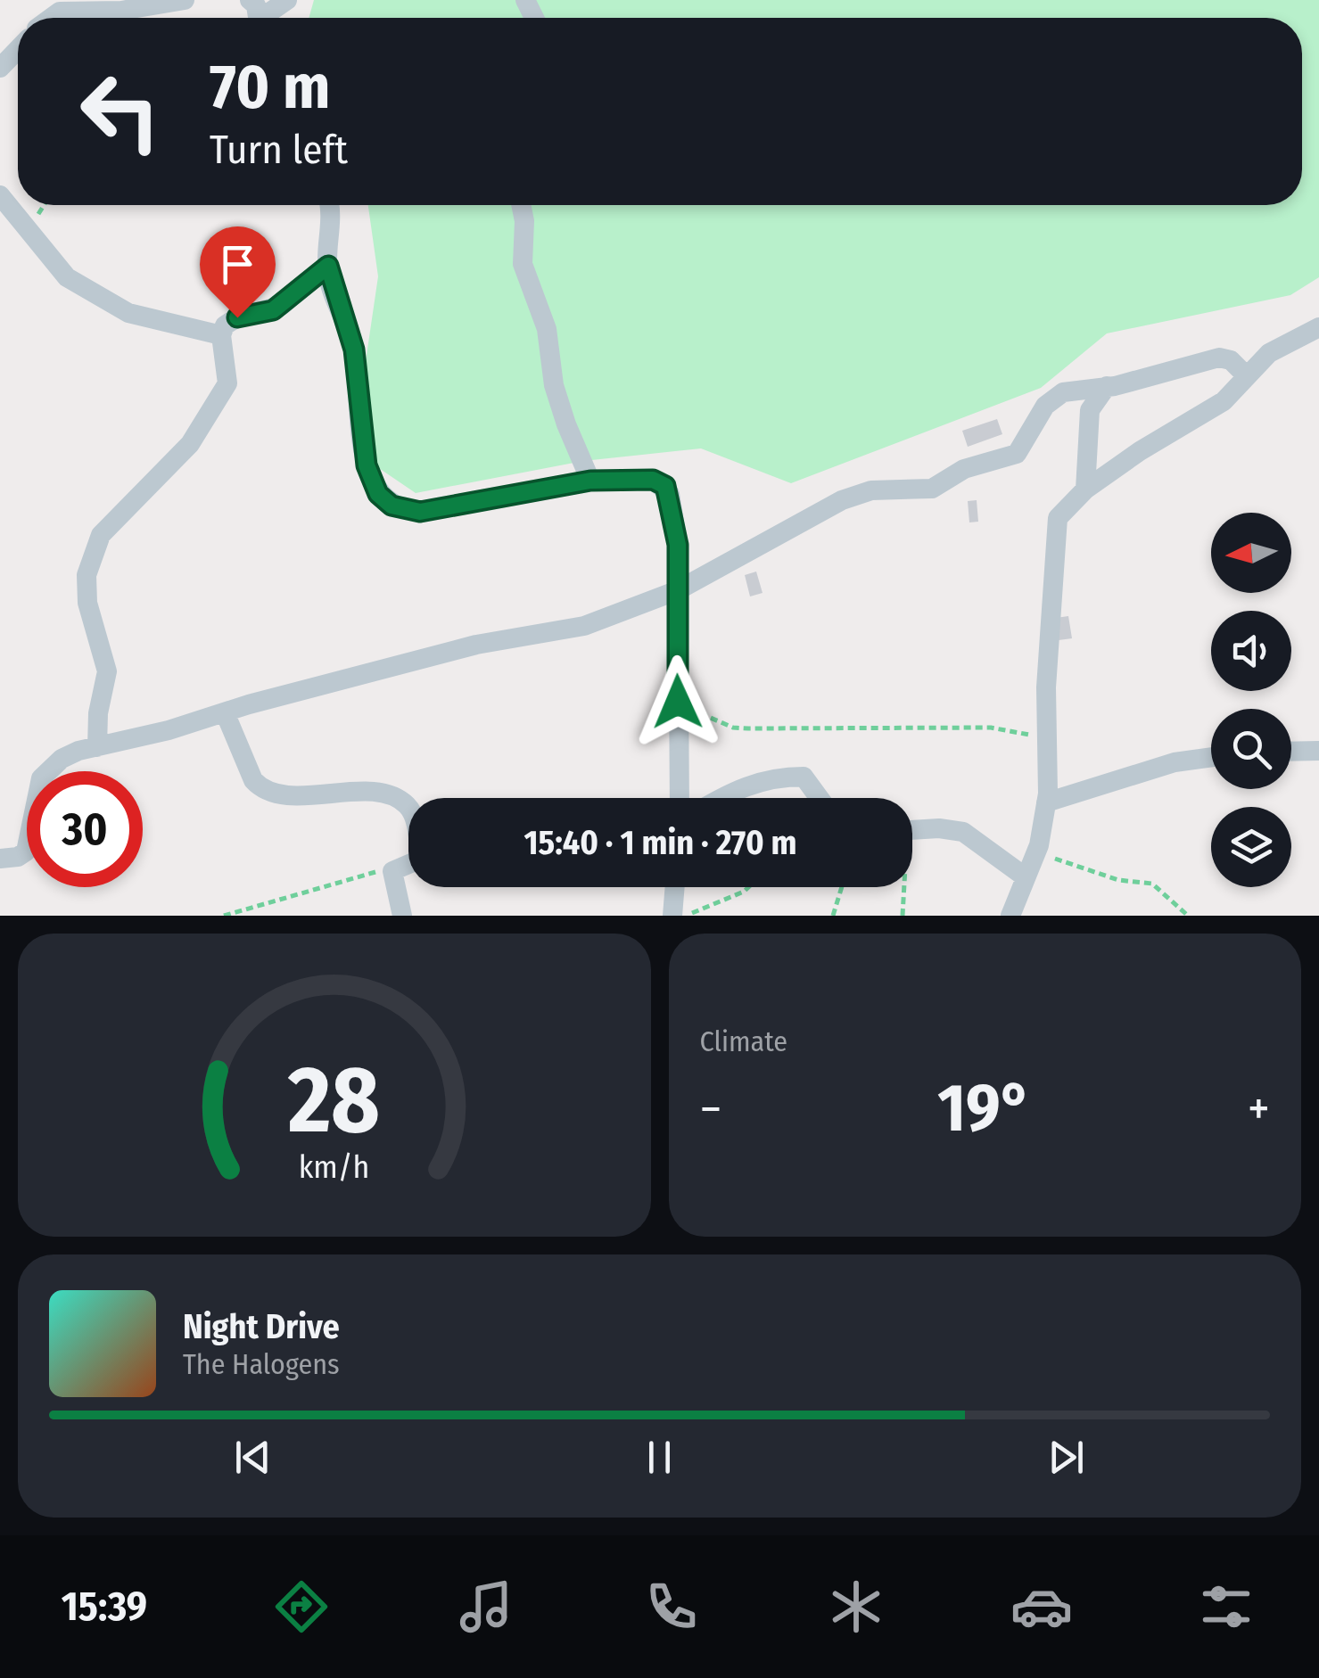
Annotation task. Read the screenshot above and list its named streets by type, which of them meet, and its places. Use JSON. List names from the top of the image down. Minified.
{"north":"left","page":{"turn":["70 m","Turn left"],"limit":"30","trip":"15:40 · 1 min · 270 m","tile":"Climate","heat":["−","19°","+"],"song":["Night Drive","The Halogens"],"tabs":"15:39","gauge":["28","km/h"]}}
